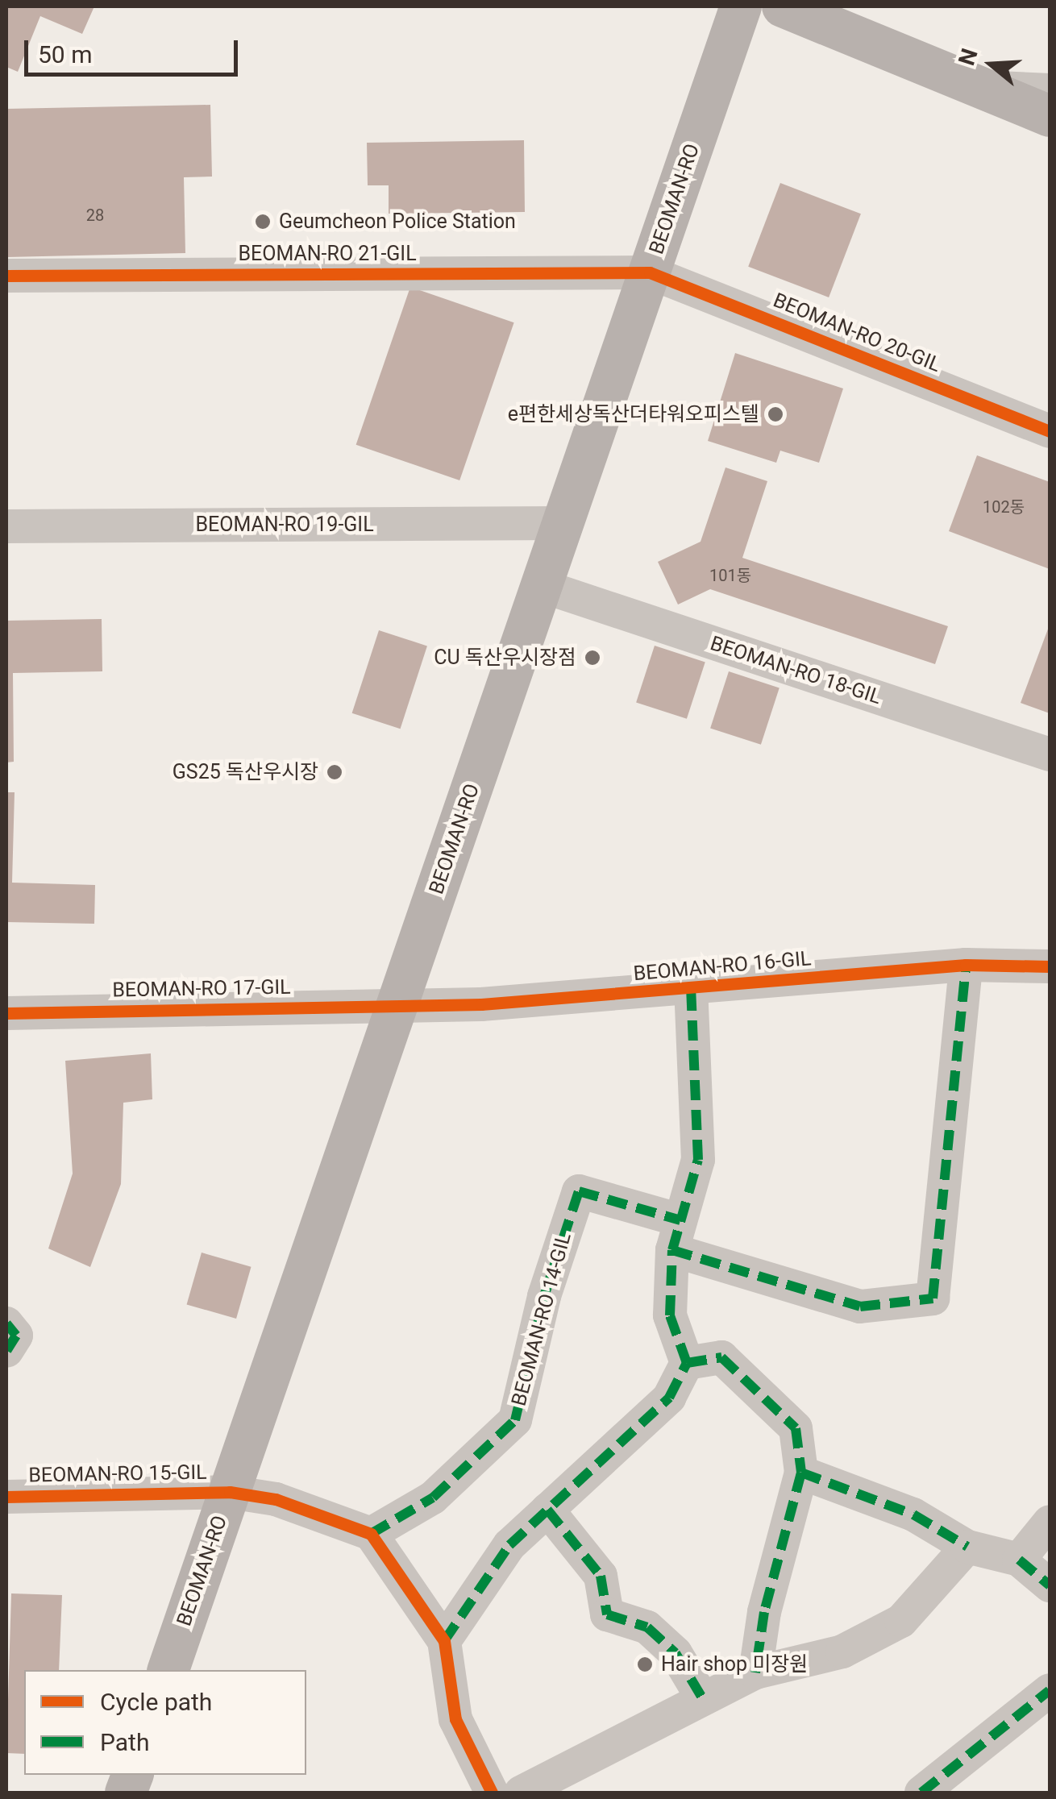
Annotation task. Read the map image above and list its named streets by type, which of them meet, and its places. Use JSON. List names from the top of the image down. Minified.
{"streets":{"main road":["BEOMAN-RO"],"street":["BEOMAN-RO 21-GIL","BEOMAN-RO 20-GIL","BEOMAN-RO 19-GIL","BEOMAN-RO 18-GIL","BEOMAN-RO 16-GIL","BEOMAN-RO 17-GIL","BEOMAN-RO 14-GIL","BEOMAN-RO 15-GIL"]},"crossings":[["BEOMAN-RO","BEOMAN-RO 21-GIL"],["BEOMAN-RO","BEOMAN-RO 20-GIL"],["BEOMAN-RO","BEOMAN-RO 19-GIL"],["BEOMAN-RO","BEOMAN-RO 18-GIL"],["BEOMAN-RO","BEOMAN-RO 16-GIL"],["BEOMAN-RO","BEOMAN-RO 17-GIL"],["BEOMAN-RO","BEOMAN-RO 15-GIL"],["BEOMAN-RO 21-GIL","BEOMAN-RO 20-GIL"],["BEOMAN-RO 16-GIL","BEOMAN-RO 17-GIL"],["BEOMAN-RO 16-GIL","BEOMAN-RO 14-GIL"]],"places":["Geumcheon Police Station","e편한세상독산더타워오피스텔","CU 독산우시장점","GS25 독산우시장","Hair shop 미장원"],"house_numbers":["28","102동","101동"],"legend":["Cycle path","Path"],"scale_bar":"50 m","north":"left"}
